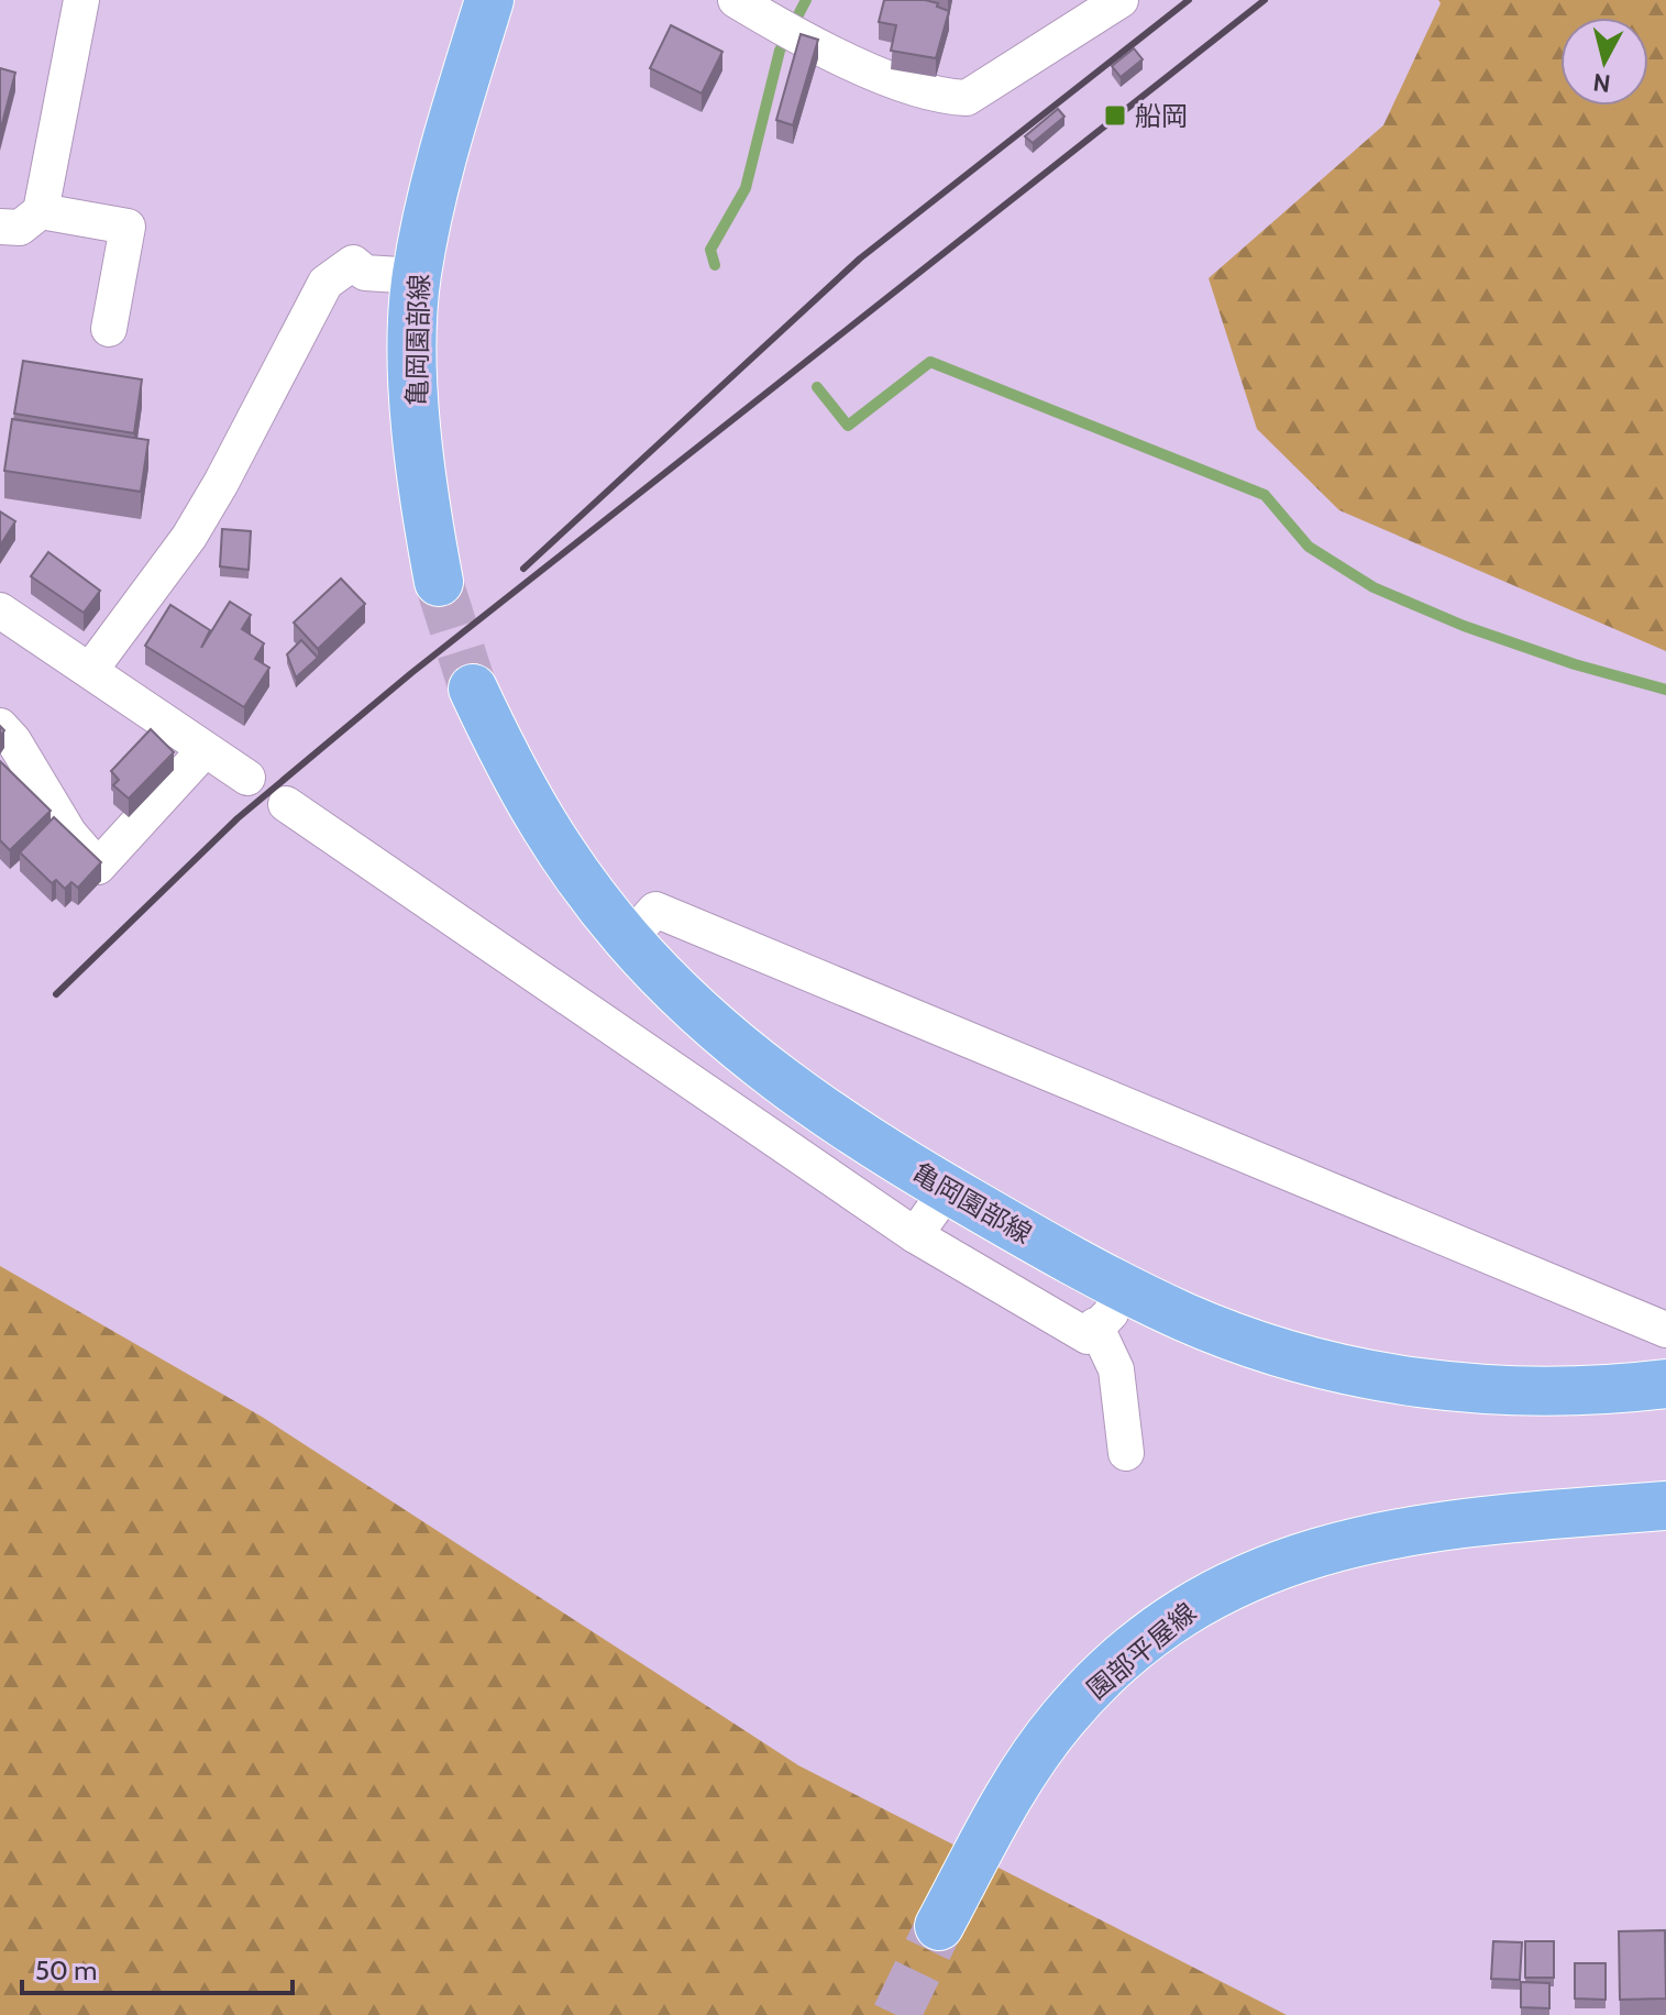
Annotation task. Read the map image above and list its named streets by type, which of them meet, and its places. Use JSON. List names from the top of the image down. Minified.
{"streets":{"main road":["亀岡園部線","園部平屋線"]},"places":{"transit":["船岡"]},"scale_bar":"50 m","north":"bottom"}
